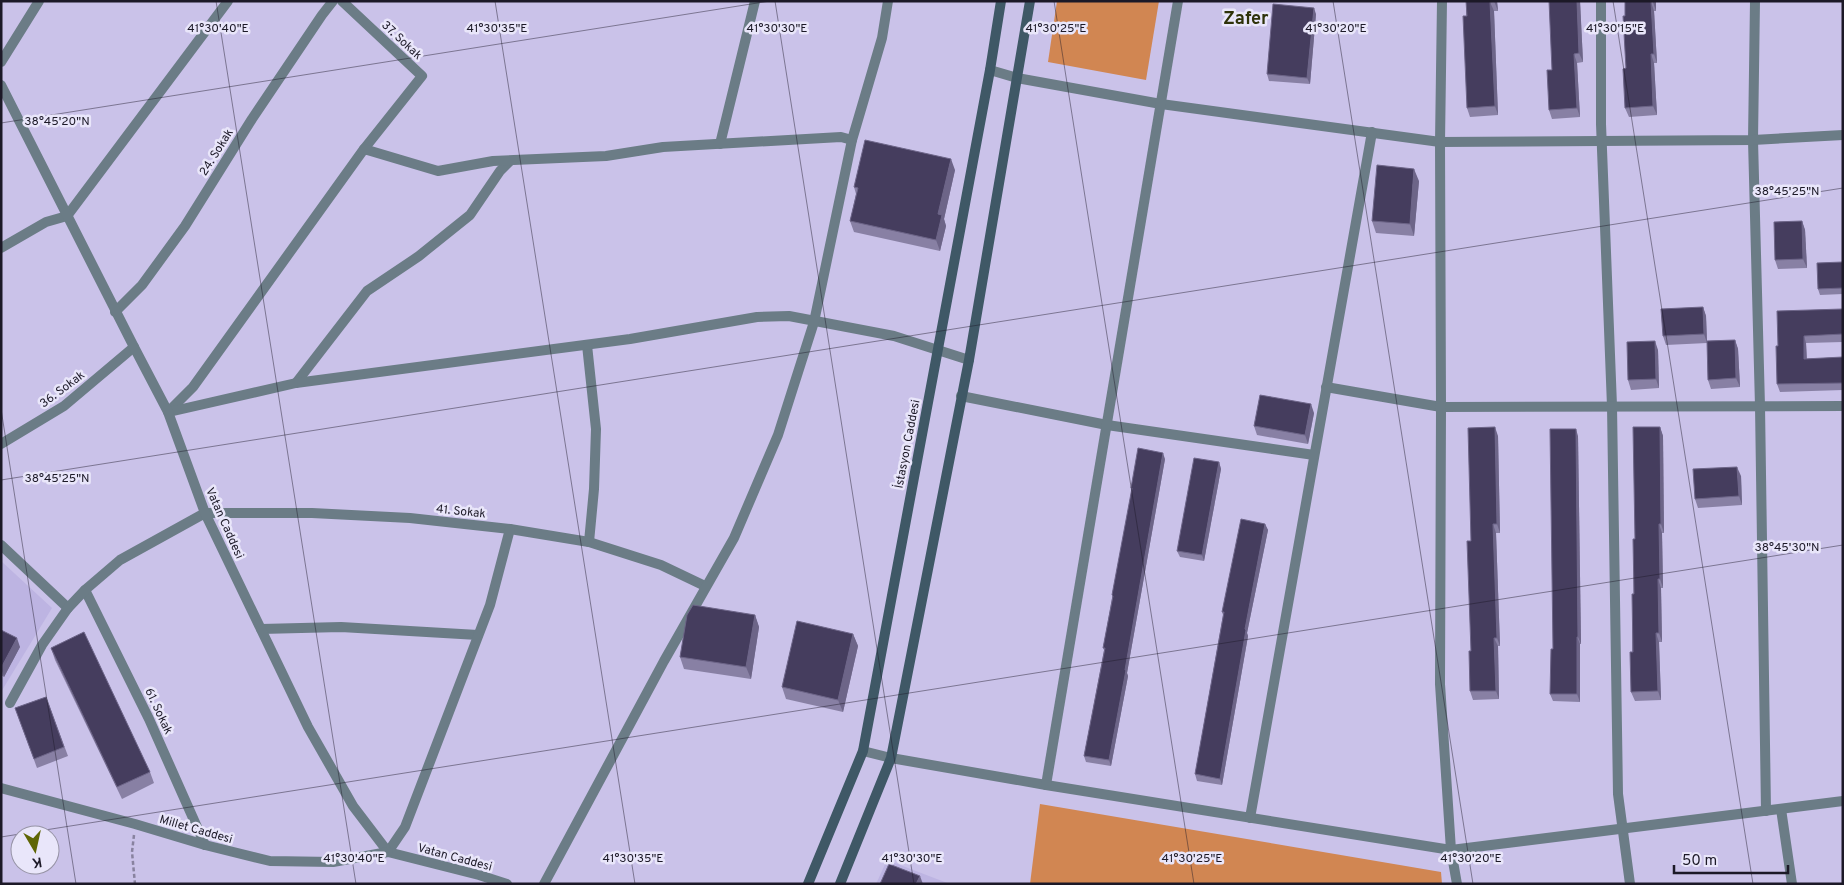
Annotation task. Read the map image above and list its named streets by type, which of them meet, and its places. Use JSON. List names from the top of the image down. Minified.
{"streets":{"main road":["İstasyon Caddesi"],"street":["37. Sokak","24. Sokak","36. Sokak","41. Sokak","Vatan Caddesi","61. Sokak","Millet Caddesi"]},"crossings":[["24. Sokak","Vatan Caddesi"],["36. Sokak","Vatan Caddesi"],["41. Sokak","Vatan Caddesi"],["Vatan Caddesi","Millet Caddesi"],["61. Sokak","Millet Caddesi"]],"districts":["Zafer"],"scale_bar":"50 m","north":"bottom","coordinates":["41°30'40\"E","41°30'35\"E","41°30'30\"E","41°30'25\"E","41°30'20\"E","41°30'15\"E","38°45'20\"N","38°45'25\"N","38°45'30\"N"]}
